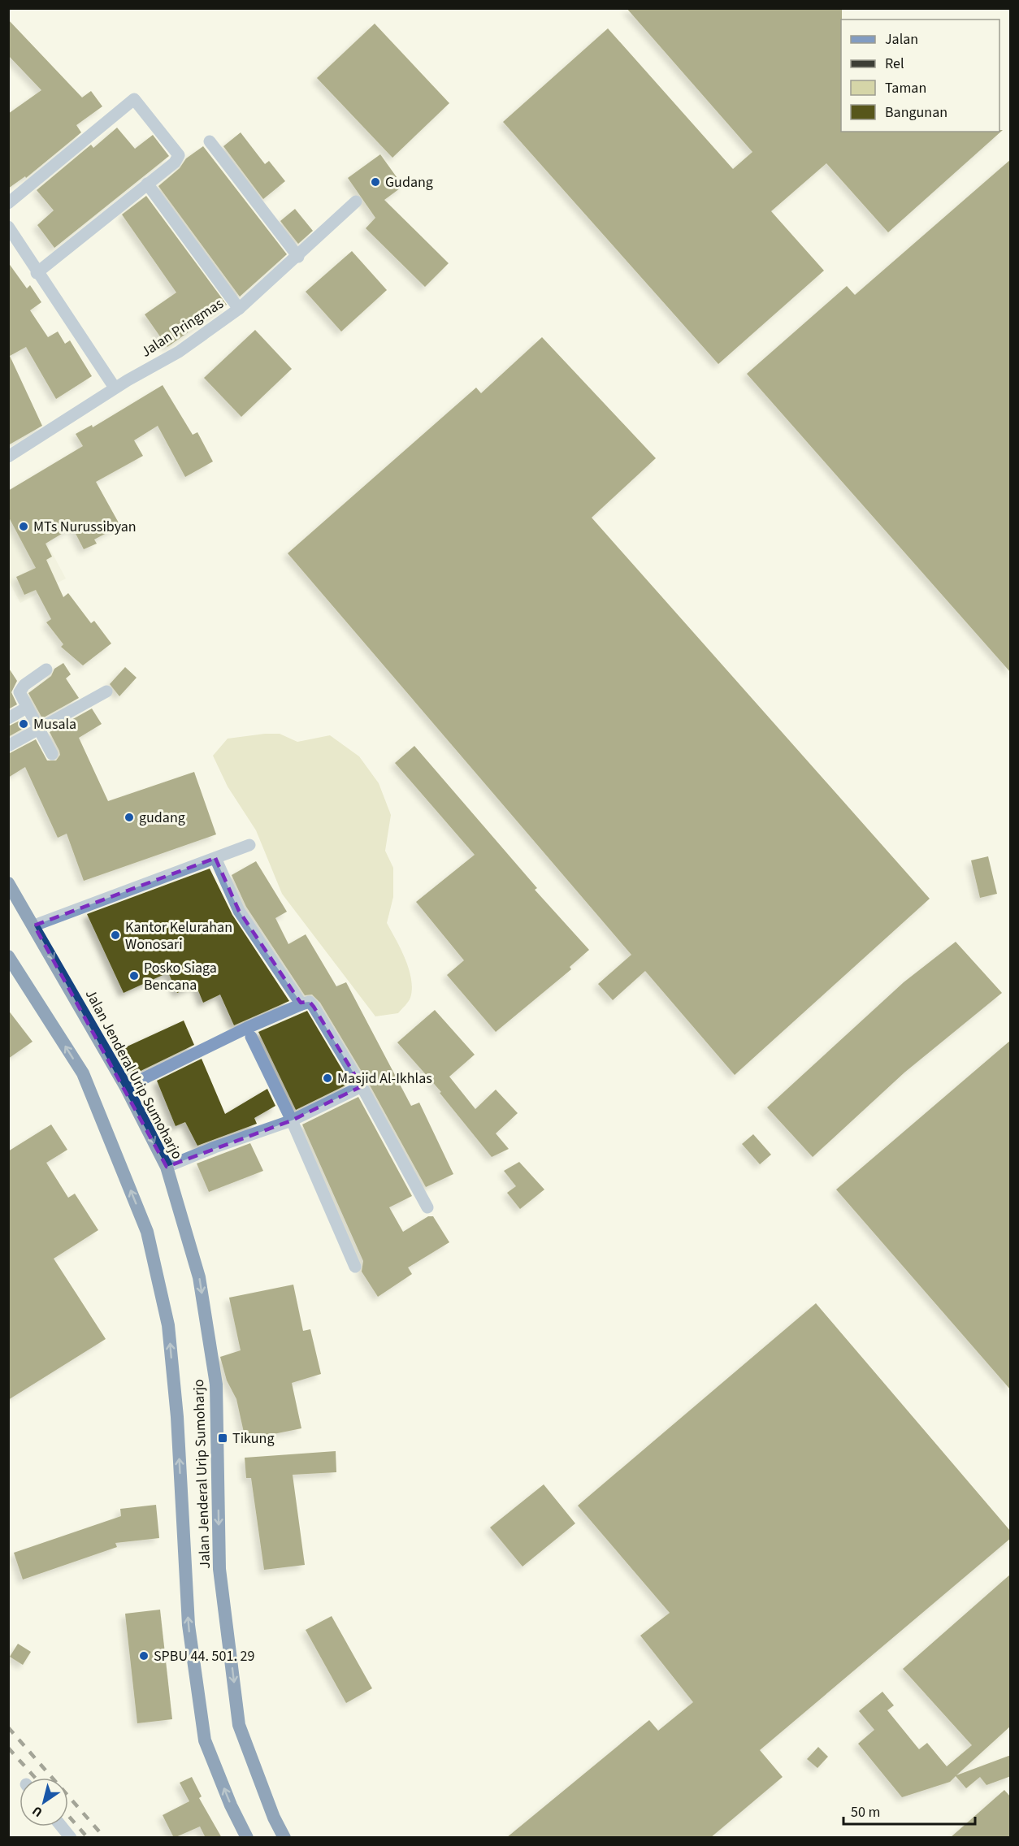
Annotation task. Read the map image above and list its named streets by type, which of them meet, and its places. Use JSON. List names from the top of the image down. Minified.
{"streets":{"highway":["Jalan Jenderal Urip Sumoharjo"],"street":["Jalan Pringmas"]},"places":{"other":["Gudang","MTs Nurussibyan","Musala","gudang","Kantor Kelurahan Wonosari","Posko Siaga Bencana","Masjid Al-Ikhlas","SPBU 44. 501. 29"],"transit":["Tikung"]},"legend":["Jalan","Rel","Taman","Bangunan"],"scale_bar":"50 m","north":"bottom left"}
